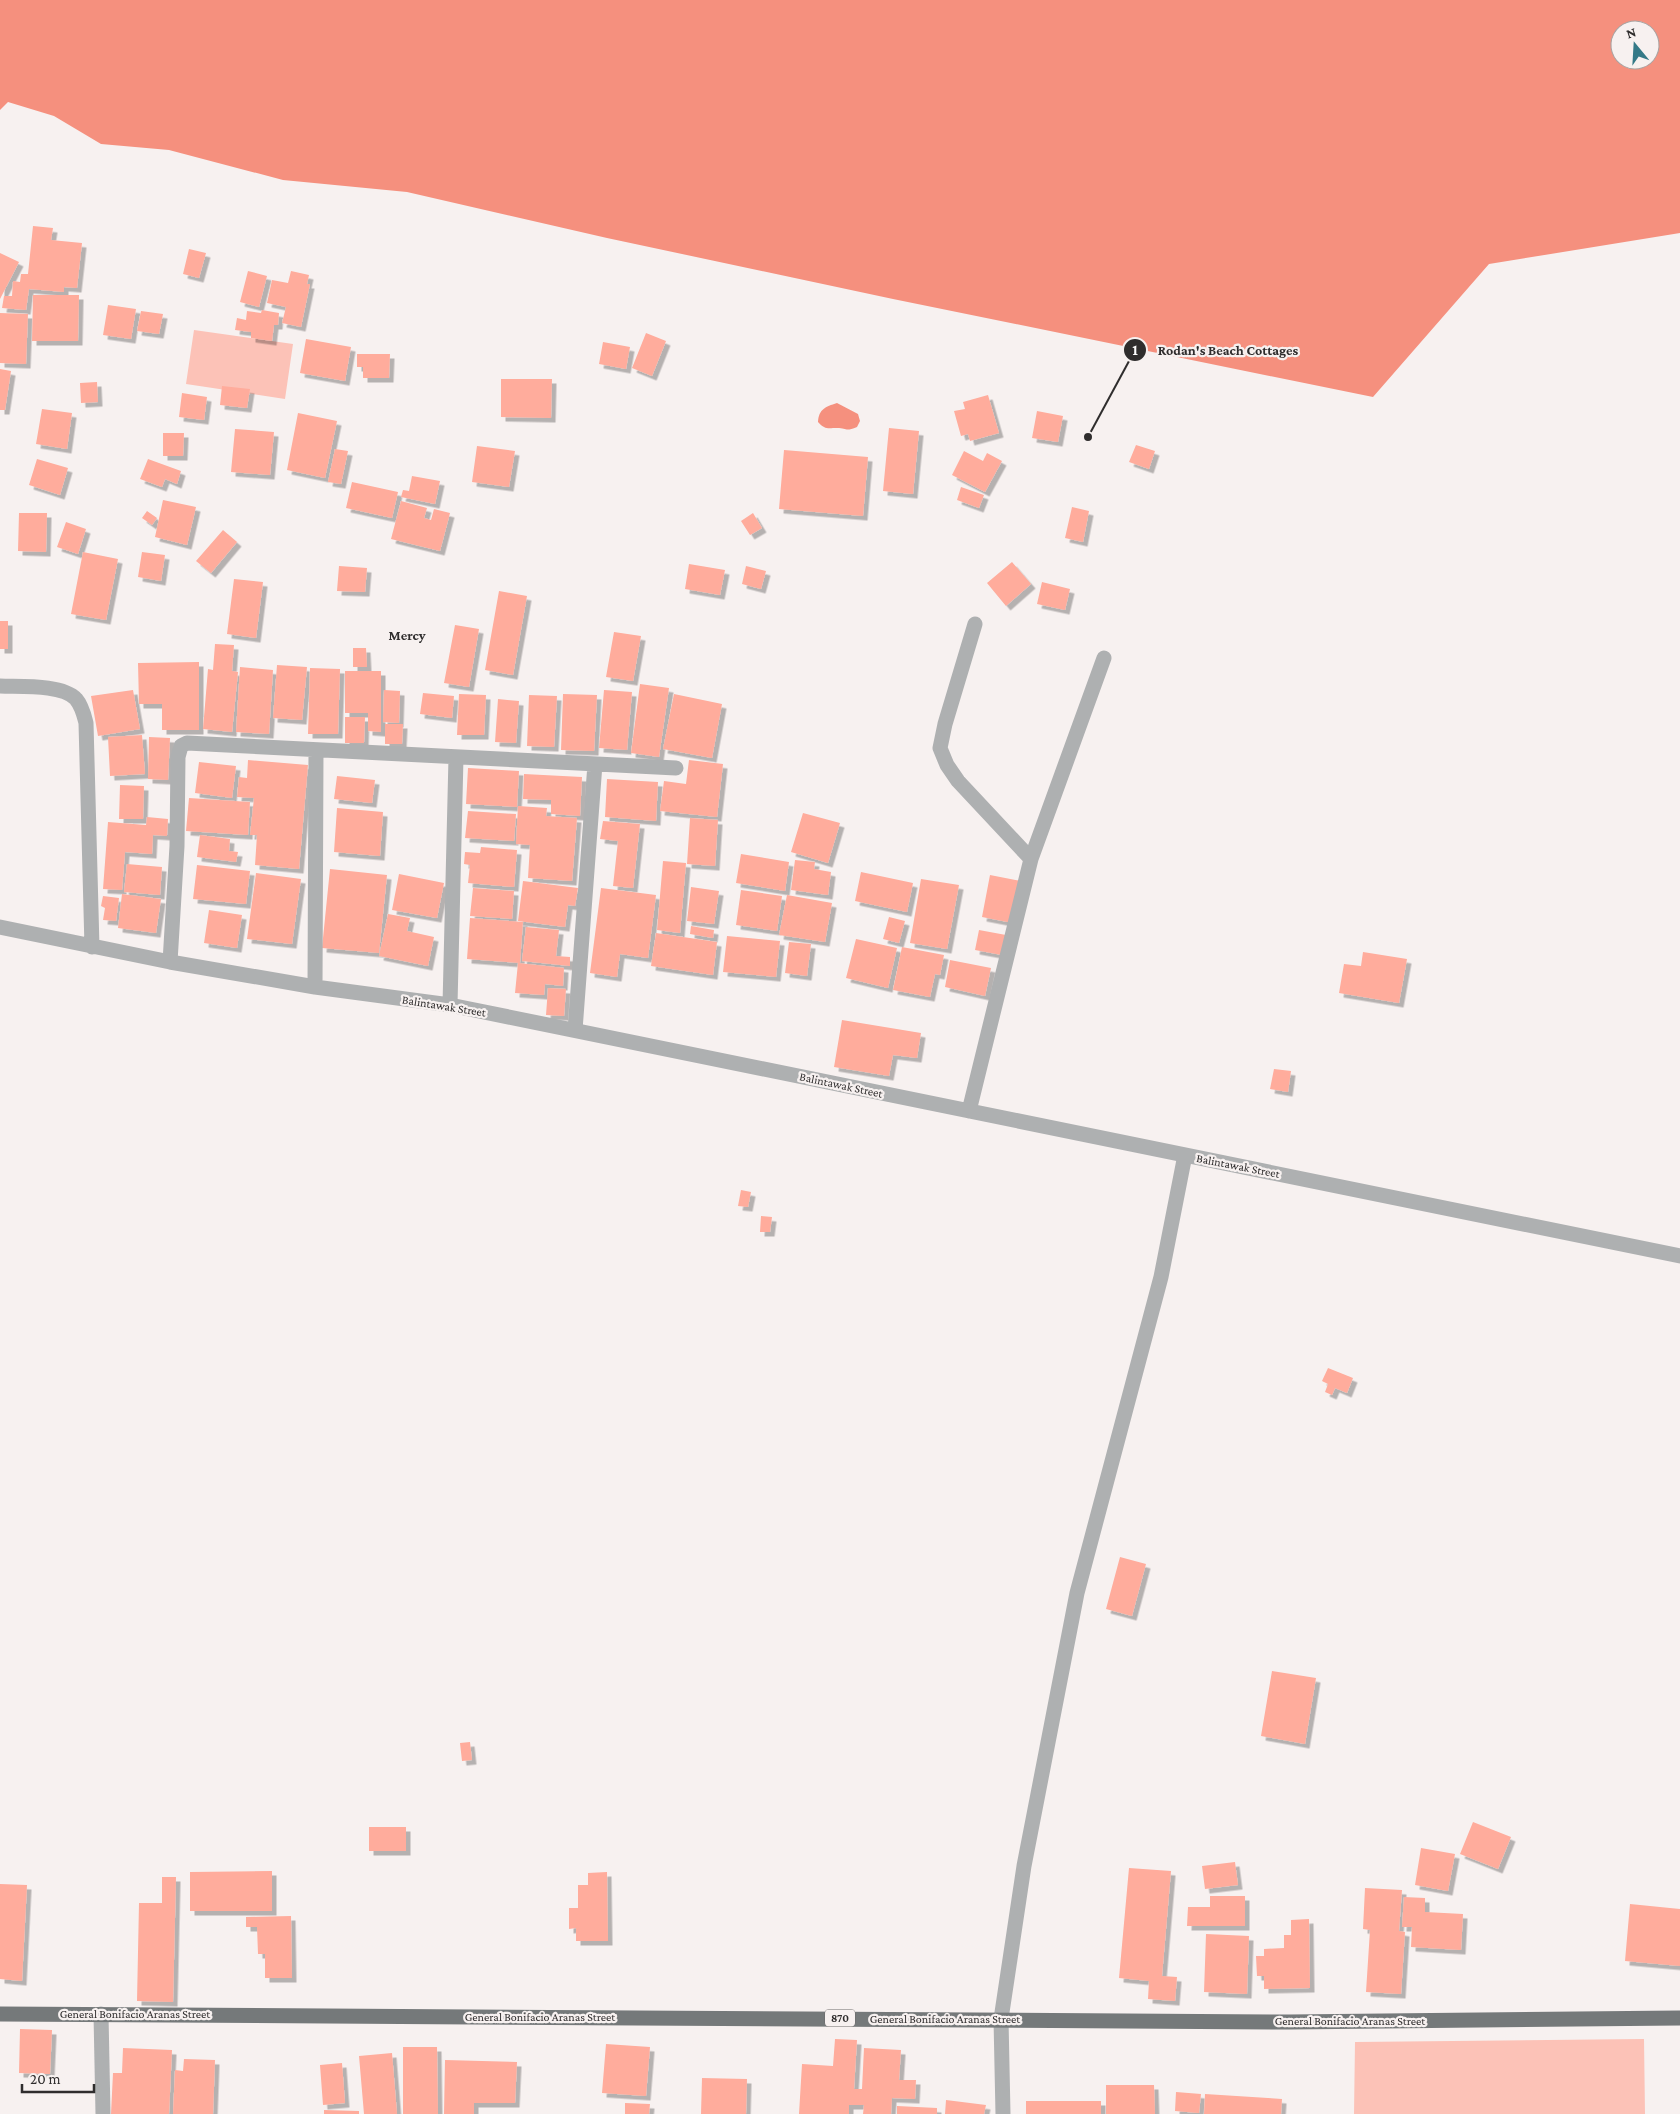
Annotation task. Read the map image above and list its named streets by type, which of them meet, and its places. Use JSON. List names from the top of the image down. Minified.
{"streets":{"main road":["General Bonifacio Aranas Street","870"],"street":["Balintawak Street"]},"districts":["Mercy"],"places":["Rodan's Beach Cottages"],"scale_bar":"20 m","north":"top"}
